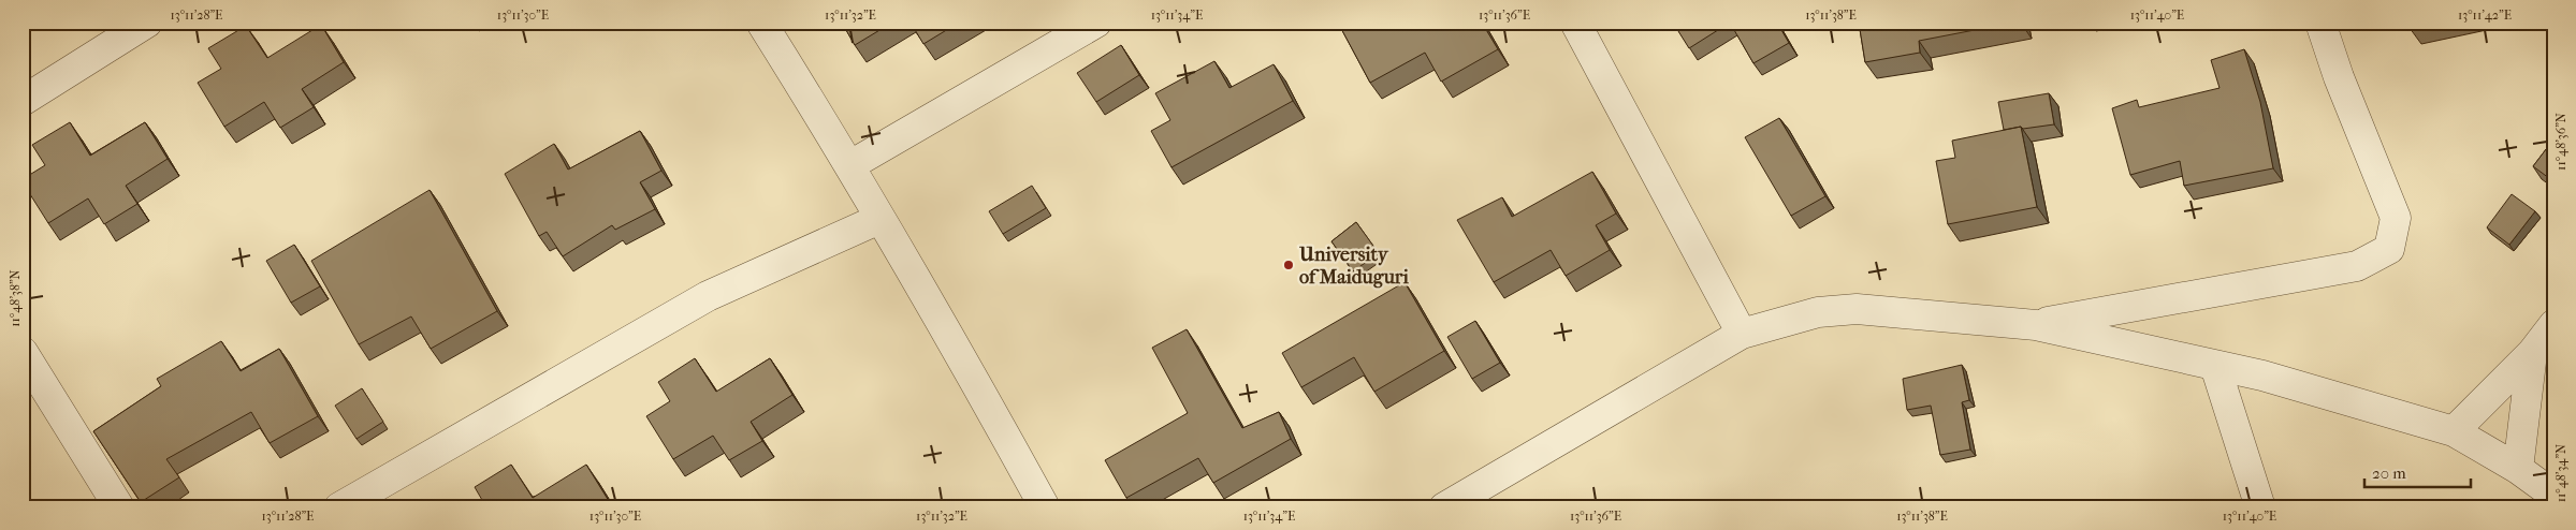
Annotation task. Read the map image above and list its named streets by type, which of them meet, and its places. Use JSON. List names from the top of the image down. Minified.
{"places":["University of Maiduguri"],"scale_bar":"20 m","coordinates":["13°11'28\"E","13°11'30\"E","13°11'32\"E","13°11'34\"E","13°11'36\"E","13°11'38\"E","13°11'40\"E","13°11'42\"E","11°48'36\"N","11°48'38\"N","11°48'34\"N"]}
